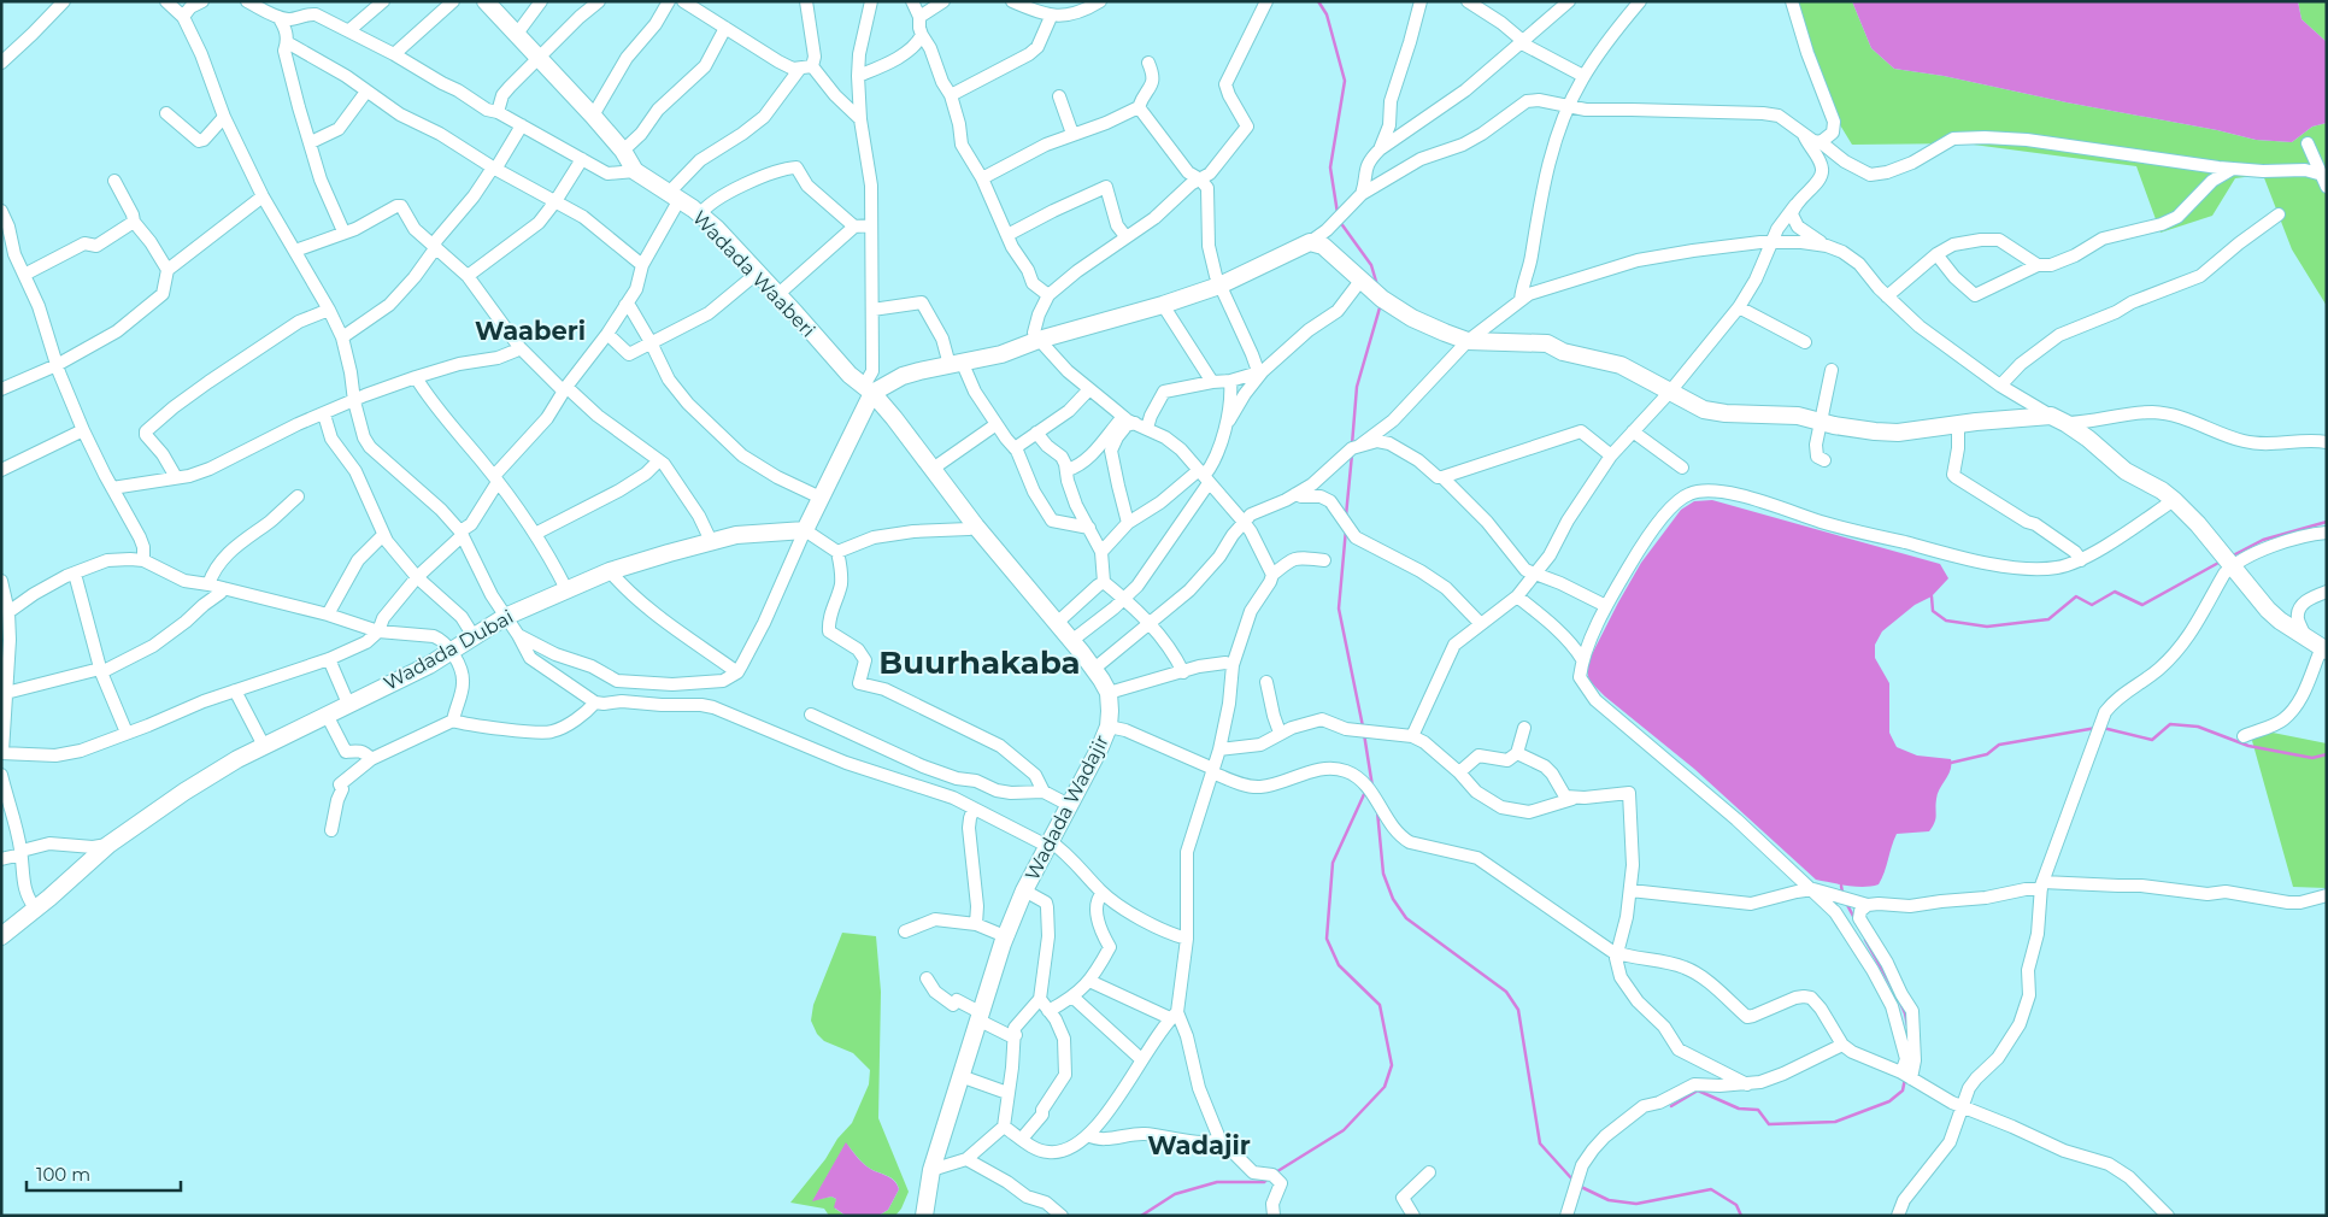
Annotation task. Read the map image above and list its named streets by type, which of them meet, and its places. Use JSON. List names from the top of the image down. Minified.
{"streets":{"street":["Wadada Waaberi","Wadada Dubai","Wadada Wadajir"]},"districts":["Waaberi","Buurhakaba","Wadajir"],"scale_bar":"100 m"}
